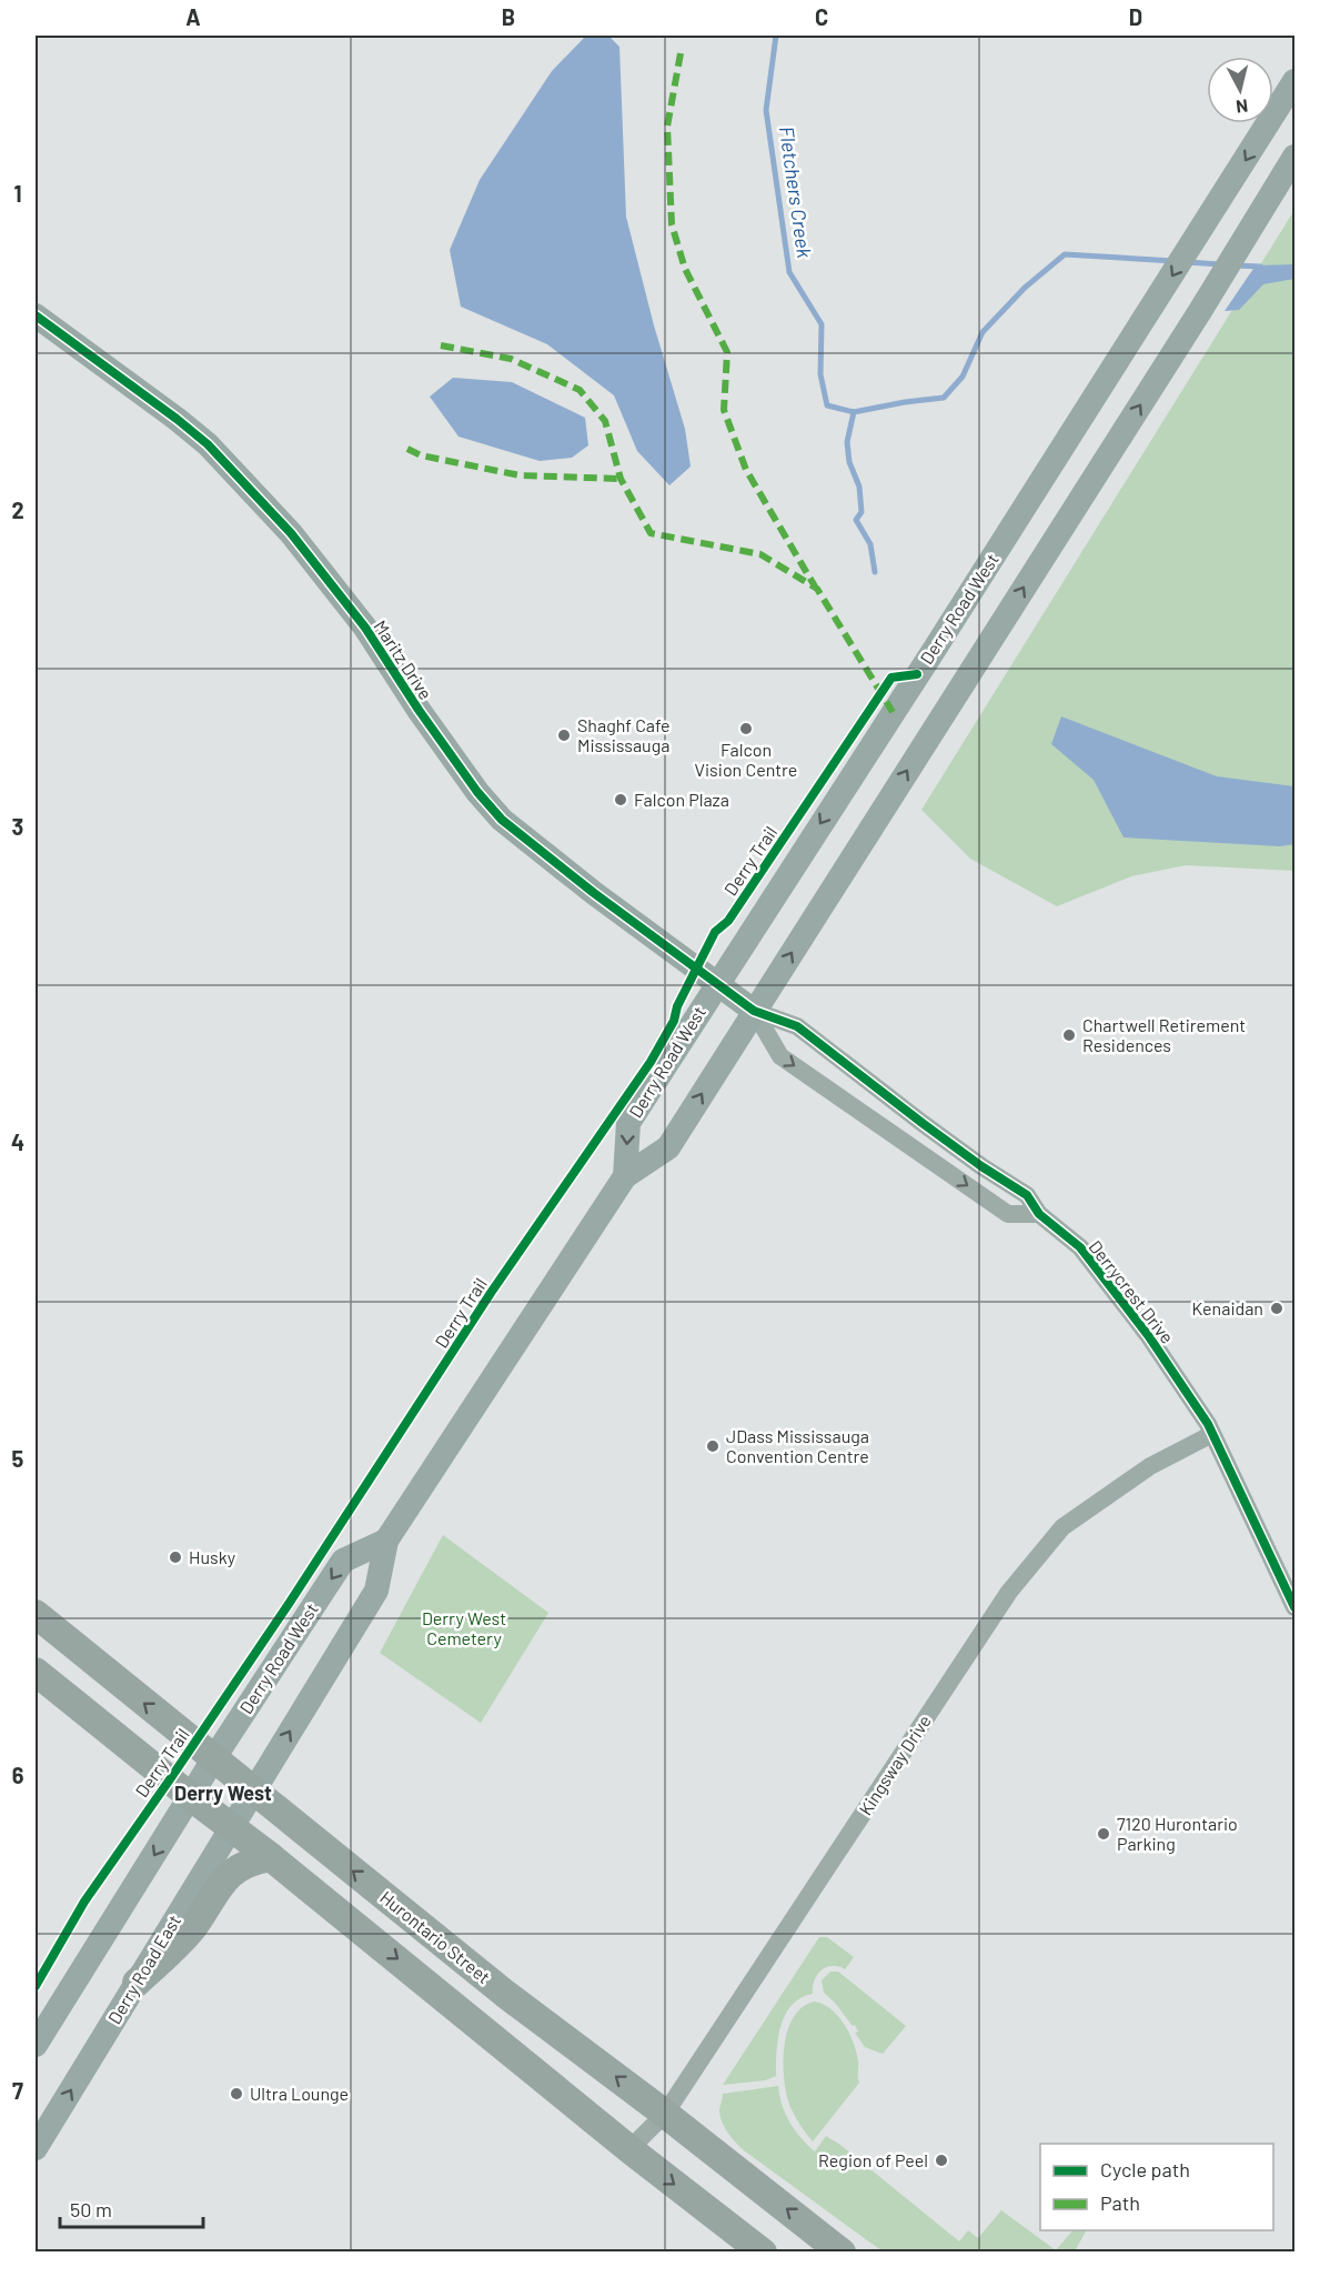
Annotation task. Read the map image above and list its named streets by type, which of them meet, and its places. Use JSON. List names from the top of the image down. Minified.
{"streets":{"main road":["Derry Road West","Maritz Drive","Hurontario Street","Derry Road East"],"street":["Derrycrest Drive","Kingsway Drive"],"cycle path":["Derry Trail"]},"crossings":[["Derry Road West","Maritz Drive"],["Derry Road West","Derrycrest Drive"],["Derry Road West","Hurontario Street"],["Derry Road West","Derry Road East"],["Maritz Drive","Derrycrest Drive"],["Derrycrest Drive","Kingsway Drive"],["Kingsway Drive","Hurontario Street"],["Hurontario Street","Derry Road East"]],"districts":["Derry West"],"water":["Fletchers Creek"],"parks":["Derry West Cemetery"],"places":["Falcon Vision Centre","Shaghf Cafe Mississauga","Falcon Plaza","Chartwell Retirement Residences","Kenaidan","JDass Mississauga Convention Centre","Husky","7120 Hurontario Parking","Ultra Lounge","Region of Peel"],"legend":["Cycle path","Path"],"scale_bar":"50 m","north":"bottom","grid":{"columns":["A","B","C","D"],"rows":["1","2","3","4","5","6","7"]}}
